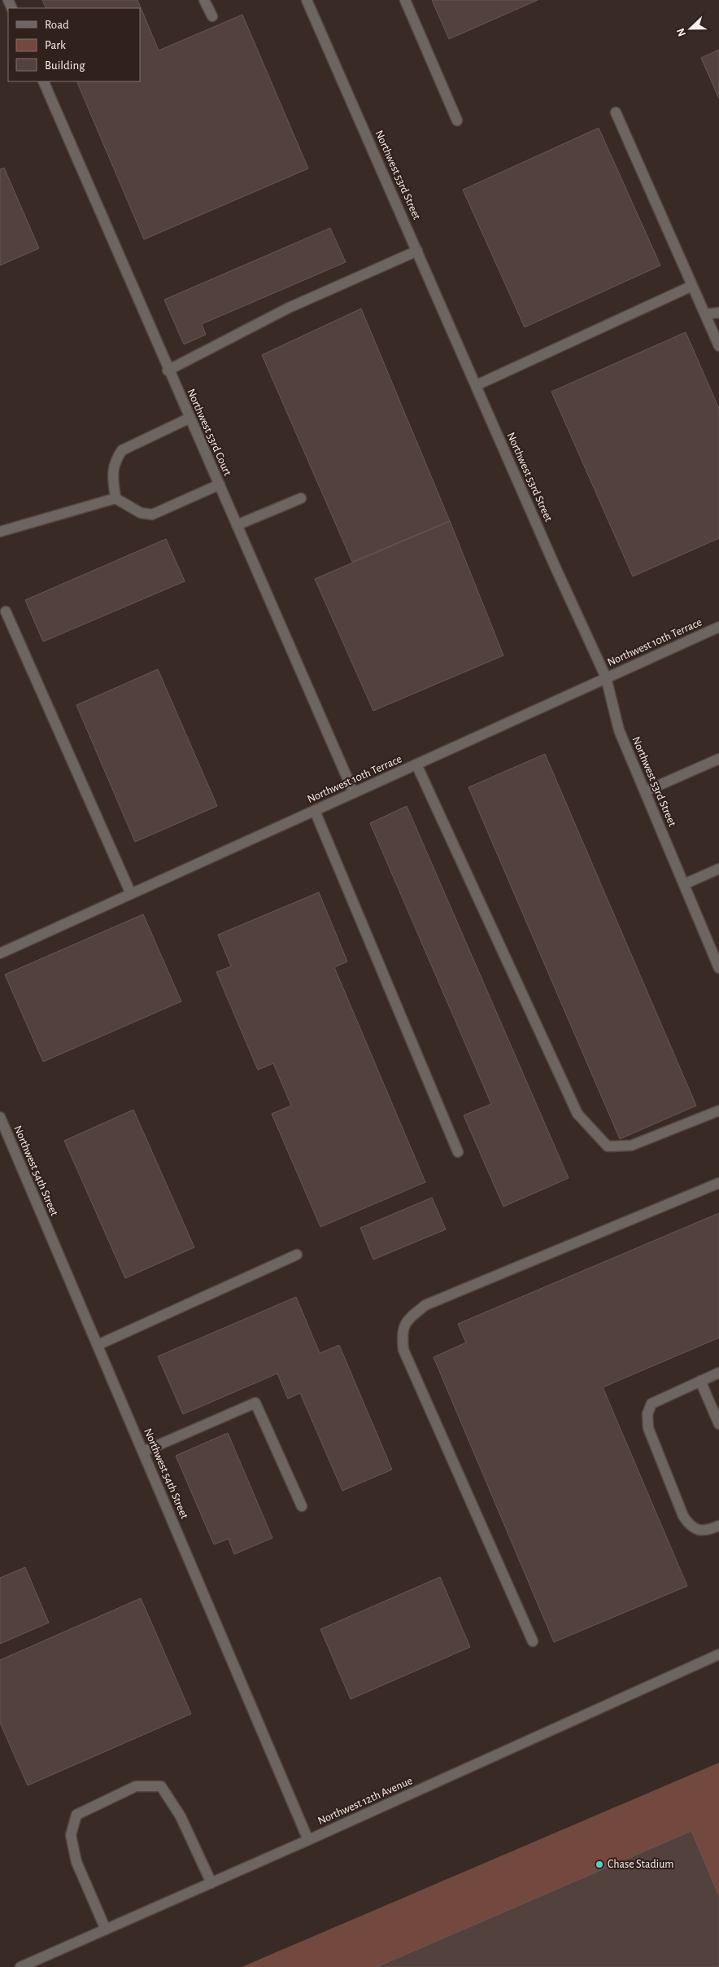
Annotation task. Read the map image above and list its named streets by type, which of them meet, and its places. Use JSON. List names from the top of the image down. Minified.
{"streets":{"street":["Northwest 53rd Street","Northwest 53rd Court","Northwest 10th Terrace","Northwest 54th Street","Northwest 12th Avenue"]},"crossings":[["Northwest 53rd Street","Northwest 10th Terrace"],["Northwest 53rd Court","Northwest 10th Terrace"],["Northwest 54th Street","Northwest 12th Avenue"]],"places":["Chase Stadium"],"legend":["Road","Park","Building"],"north":"left"}
